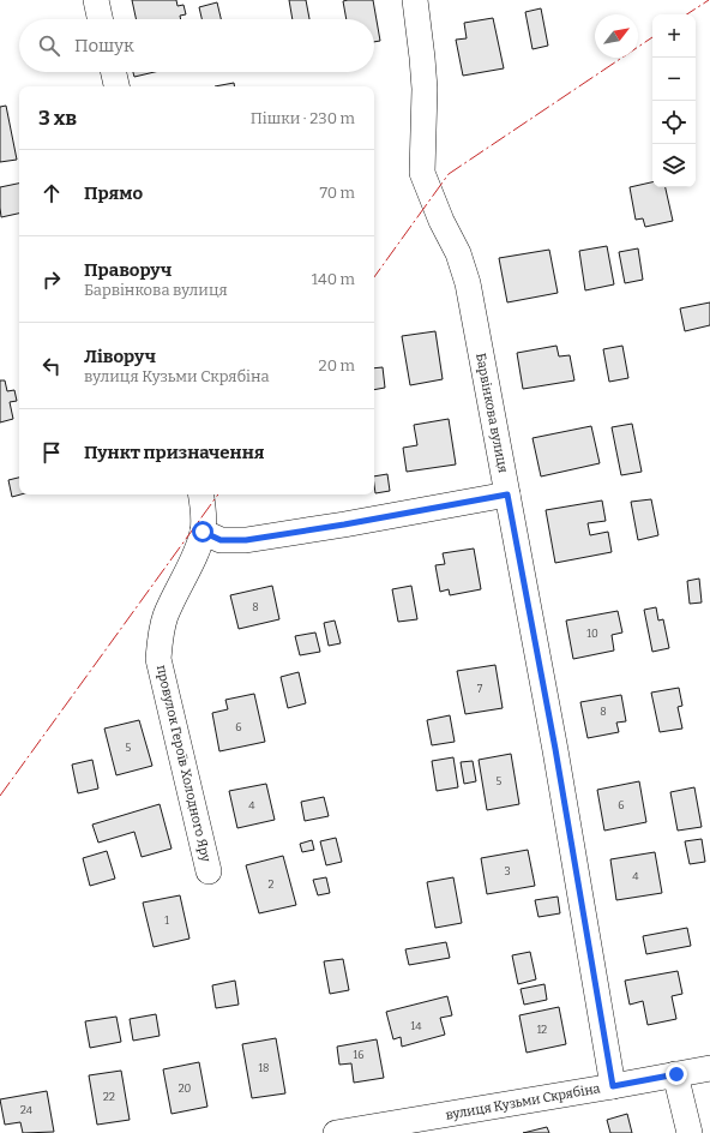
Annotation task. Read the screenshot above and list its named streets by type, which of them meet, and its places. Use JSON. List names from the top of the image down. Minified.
{"streets":{"street":["Барвінкова вулиця","провулок Героїв Холодного Яру","вулиця Кузьми Скрябіна"]},"crossings":[["Барвінкова вулиця","вулиця Кузьми Скрябіна"]],"house_numbers":["8","10","7","8","6","5","5","4","6","3","4","2","1","14","12","16","18","20","22","24"],"north":"top right","page":{"map_buttons":["+","−"],"search":"Пошук","heading":["3 хв","Пішки · 230 m"],"list":[["Прямо","70 m"],["Праворуч","Барвінкова вулиця","140 m"],["Ліворуч","вулиця Кузьми Скрябіна","20 m"],"Пункт призначення"]}}
